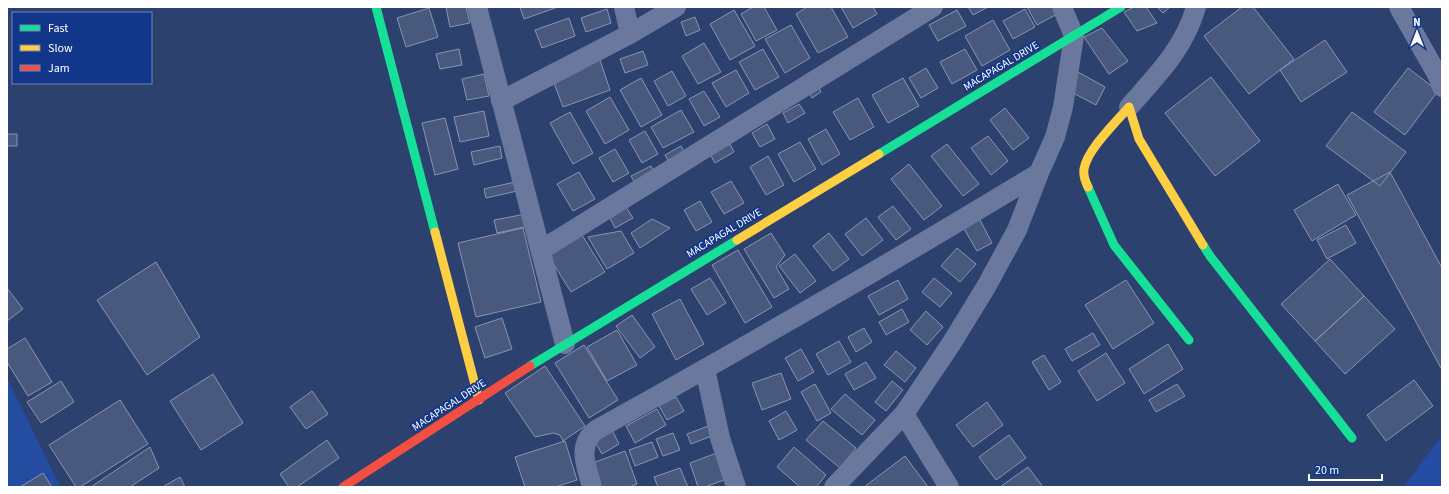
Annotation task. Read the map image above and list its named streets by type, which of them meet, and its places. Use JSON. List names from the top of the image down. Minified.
{"streets":{"street":["MACAPAGAL DRIVE"]},"legend":["Fast","Slow","Jam"],"scale_bar":"20 m","north":"top"}
